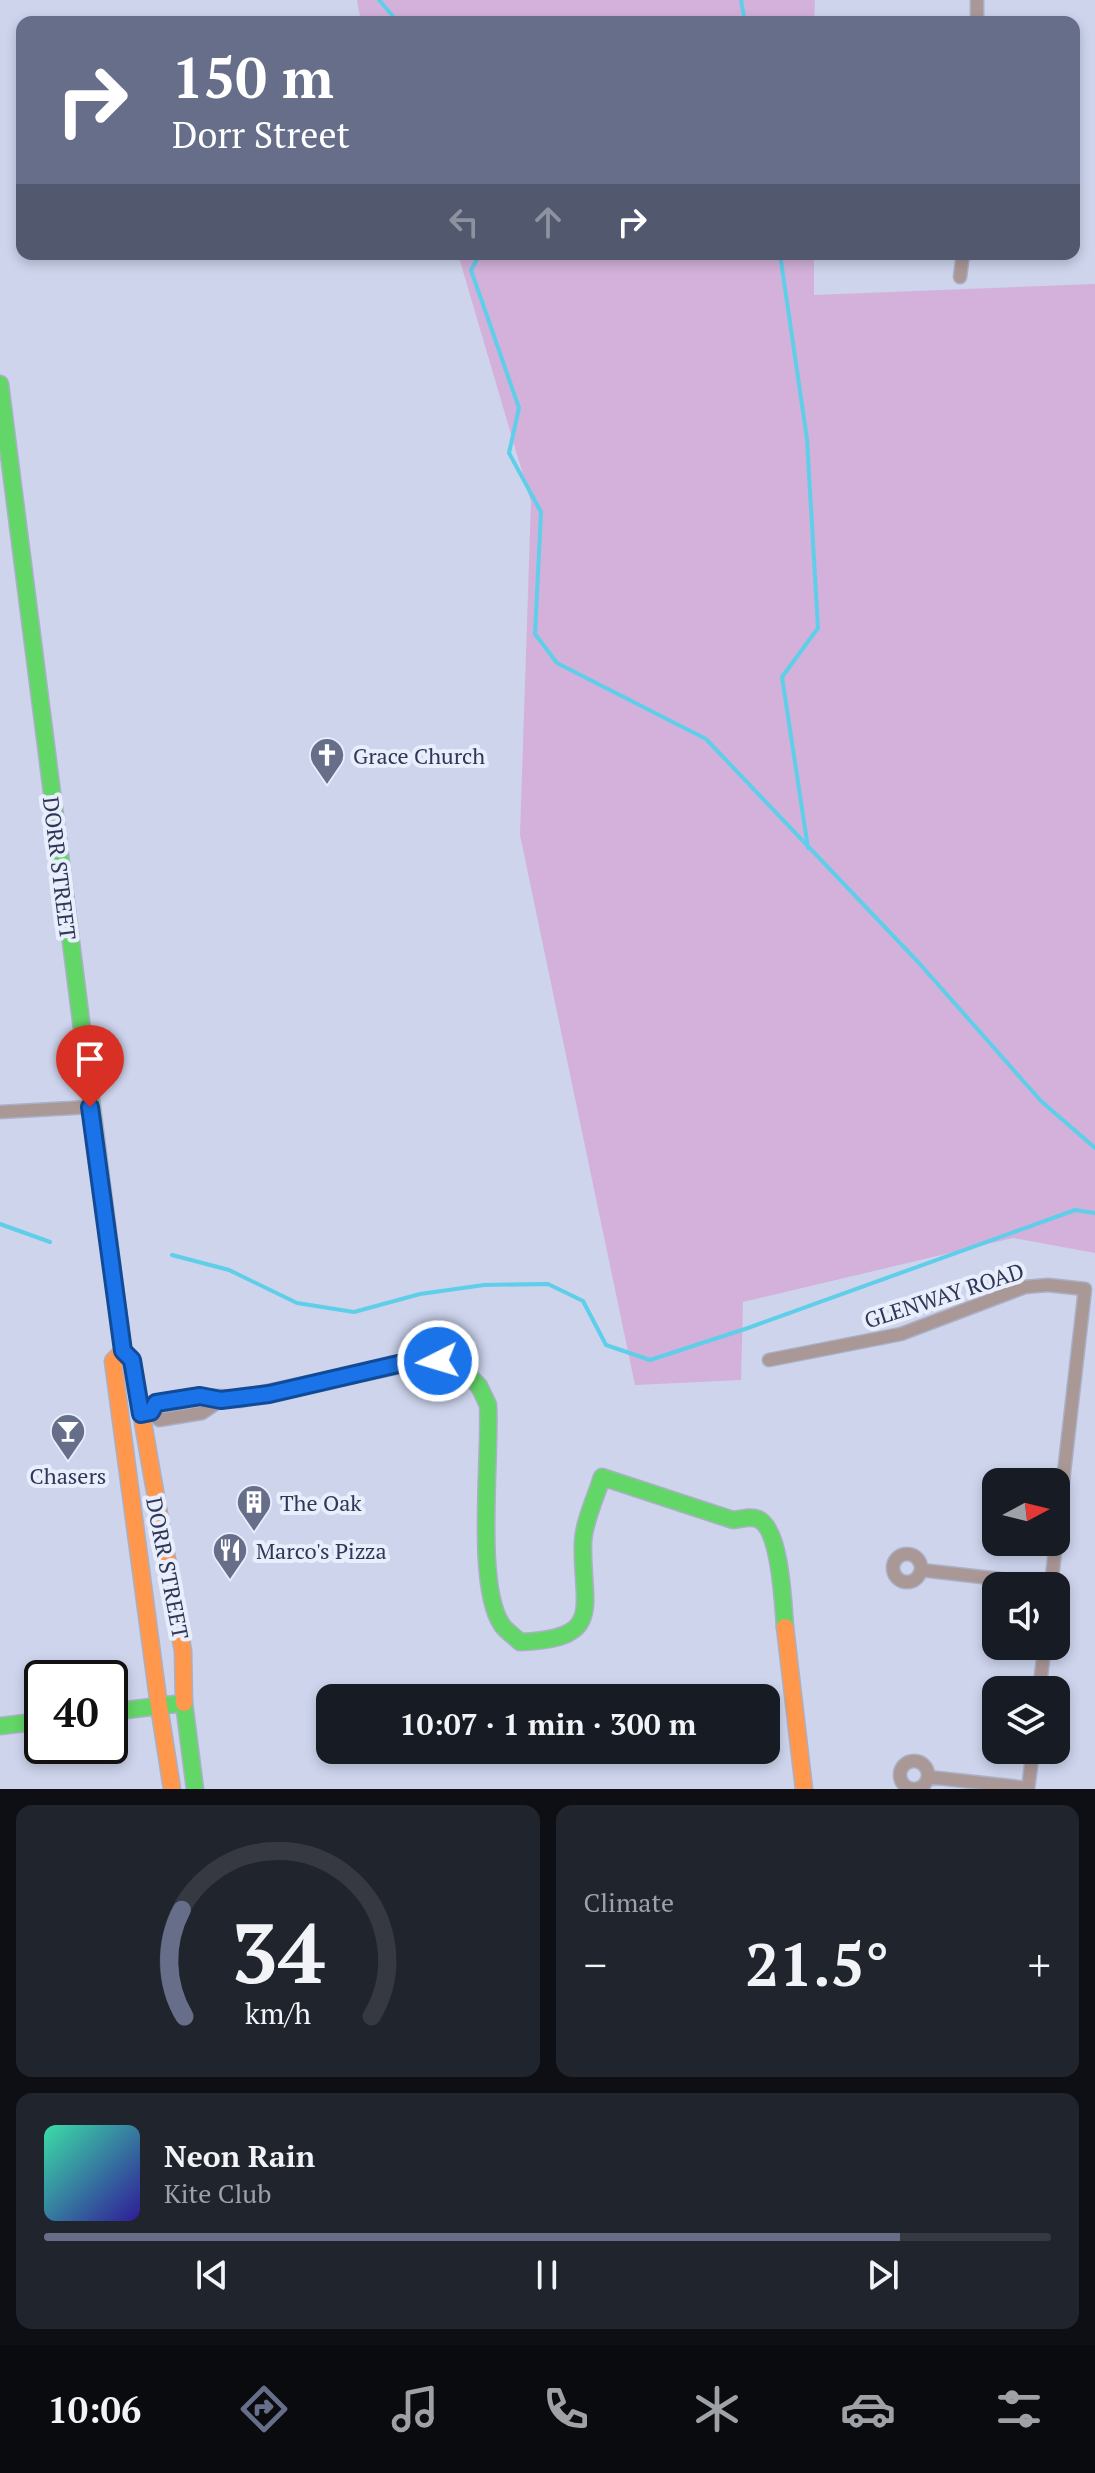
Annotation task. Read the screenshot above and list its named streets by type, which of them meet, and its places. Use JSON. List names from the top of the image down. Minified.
{"streets":{"main road":["DORR STREET"],"street":["GLENWAY ROAD"]},"places":{"church":["Grace Church"],"bar":["Chasers"],"building":["The Oak"],"restaurant":["Marco's Pizza"]},"north":"right","page":{"turn":["150 m","Dorr Street"],"limit":"40","trip":"10:07 · 1 min · 300 m","tile":"Climate","heat":["−","21.5°","+"],"song":["Neon Rain","Kite Club"],"tabs":"10:06","gauge":["34","km/h"]}}
